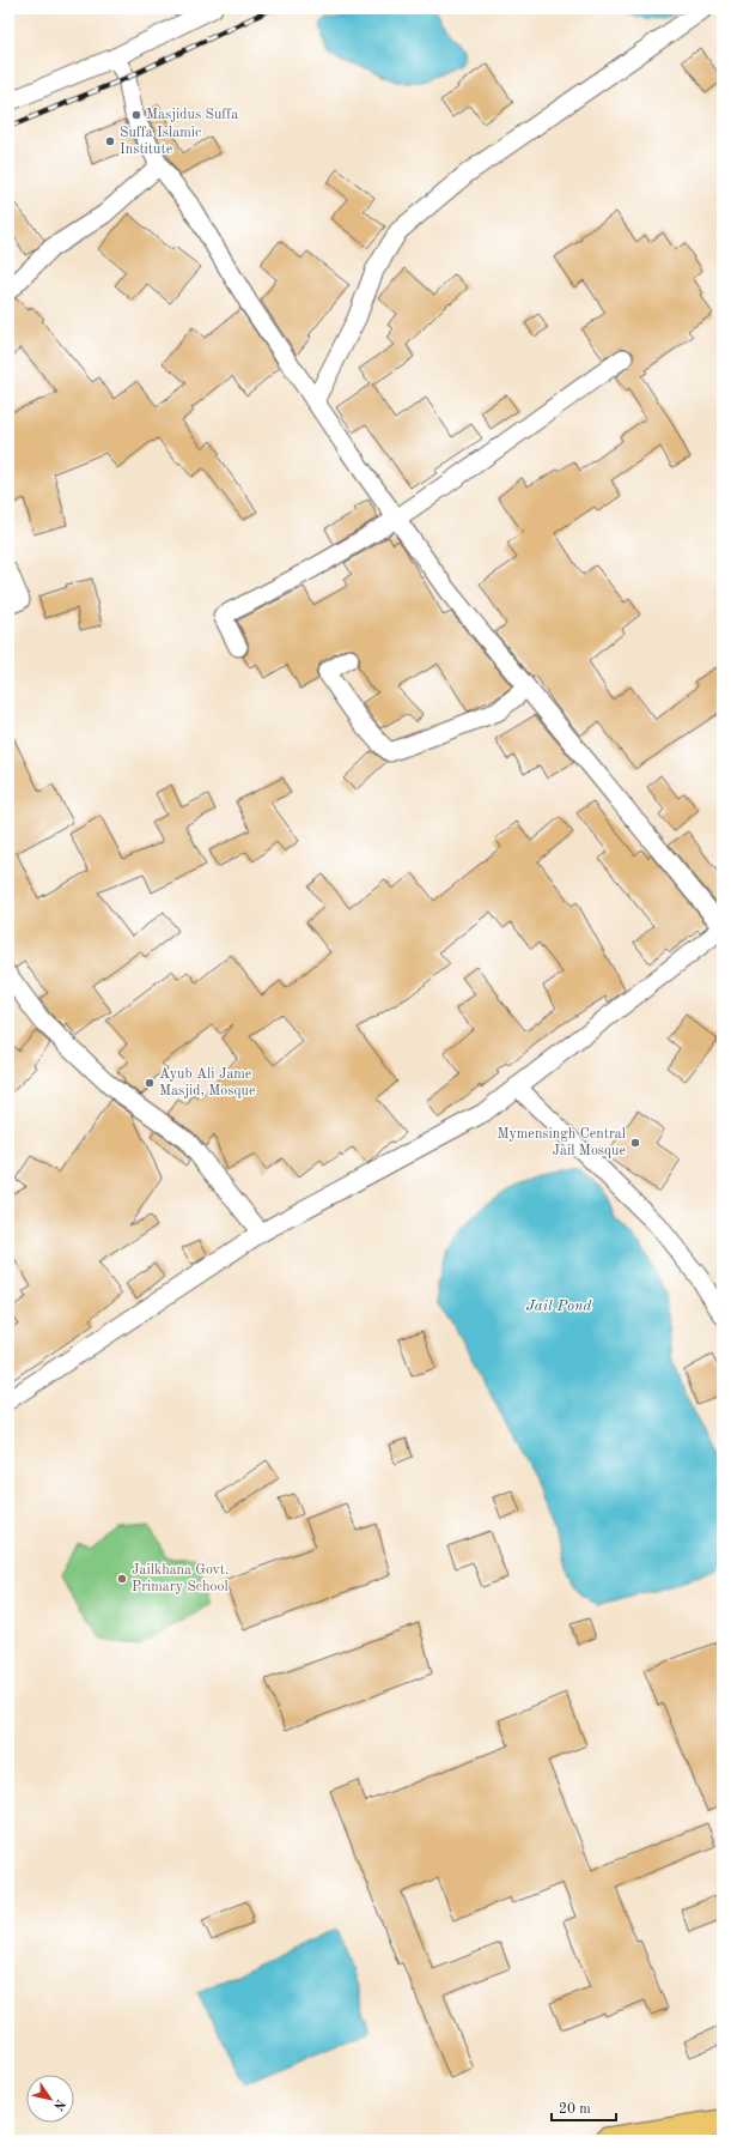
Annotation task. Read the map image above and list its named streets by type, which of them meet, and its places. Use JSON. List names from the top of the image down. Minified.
{"water":["Jail Pond"],"places":["Masjidus Suffa","Suffa Islamic Institute","Ayub Ali Jame Masjid, Mosque","Mymensingh Central Jail Mosque","Jailkhana Govt. Primary School"],"scale_bar":"20 m","north":"bottom right"}
